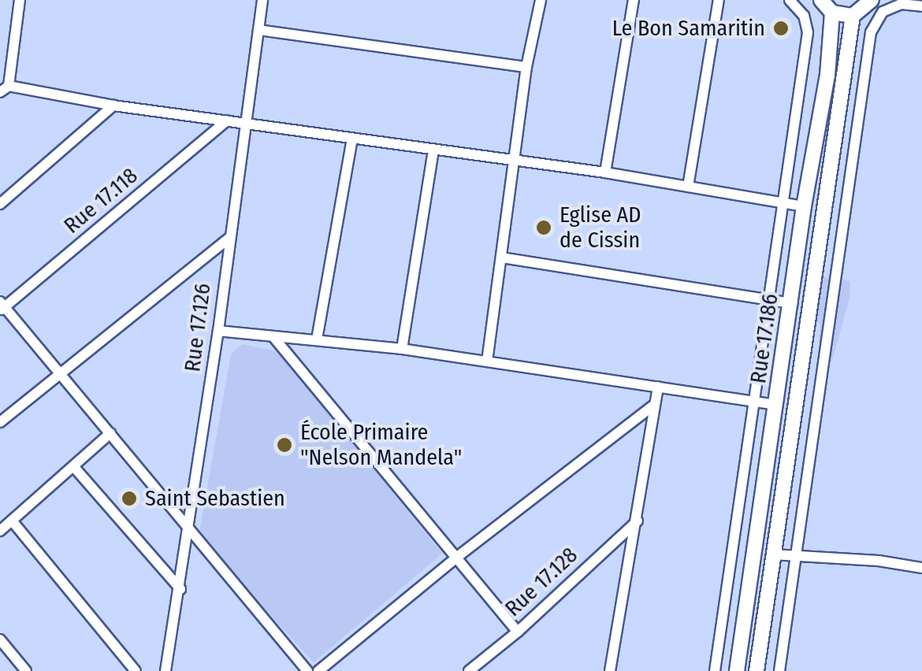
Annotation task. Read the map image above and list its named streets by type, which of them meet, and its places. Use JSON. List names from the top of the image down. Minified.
{"streets":{"main road":["Rue 17.186"],"street":["Rue 17.118","Rue 17.126","Rue 17.128"]},"places":["Le Bon Samaritin","Eglise AD de Cissin","École Primaire \"Nelson Mandela\"","Saint Sebastien"]}
